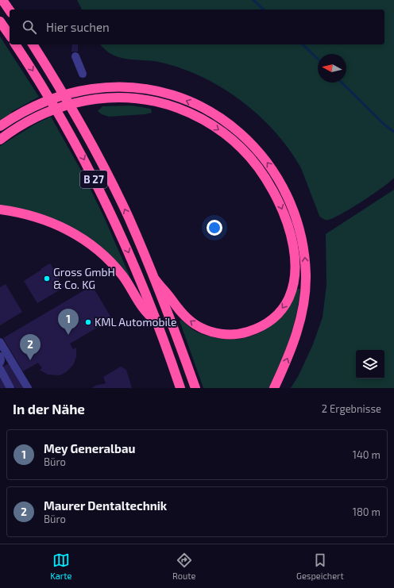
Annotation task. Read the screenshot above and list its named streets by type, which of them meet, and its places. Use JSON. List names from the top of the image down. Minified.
{"streets":{"highway":["B 27"]},"places":["Gross GmbH & Co. KG","KML Automobile"],"north":"left","page":{"search":"Hier suchen","pins":["1","2"],"heading":["In der Nähe","2 Ergebnisse"],"list":[{"mark":"1","name":"Mey Generalbau","note":"Büro","value":"140 m"},{"mark":"2","name":"Maurer Dentaltechnik","note":"Büro","value":"180 m"}],"nav":["Karte","Route","Gespeichert"]}}
